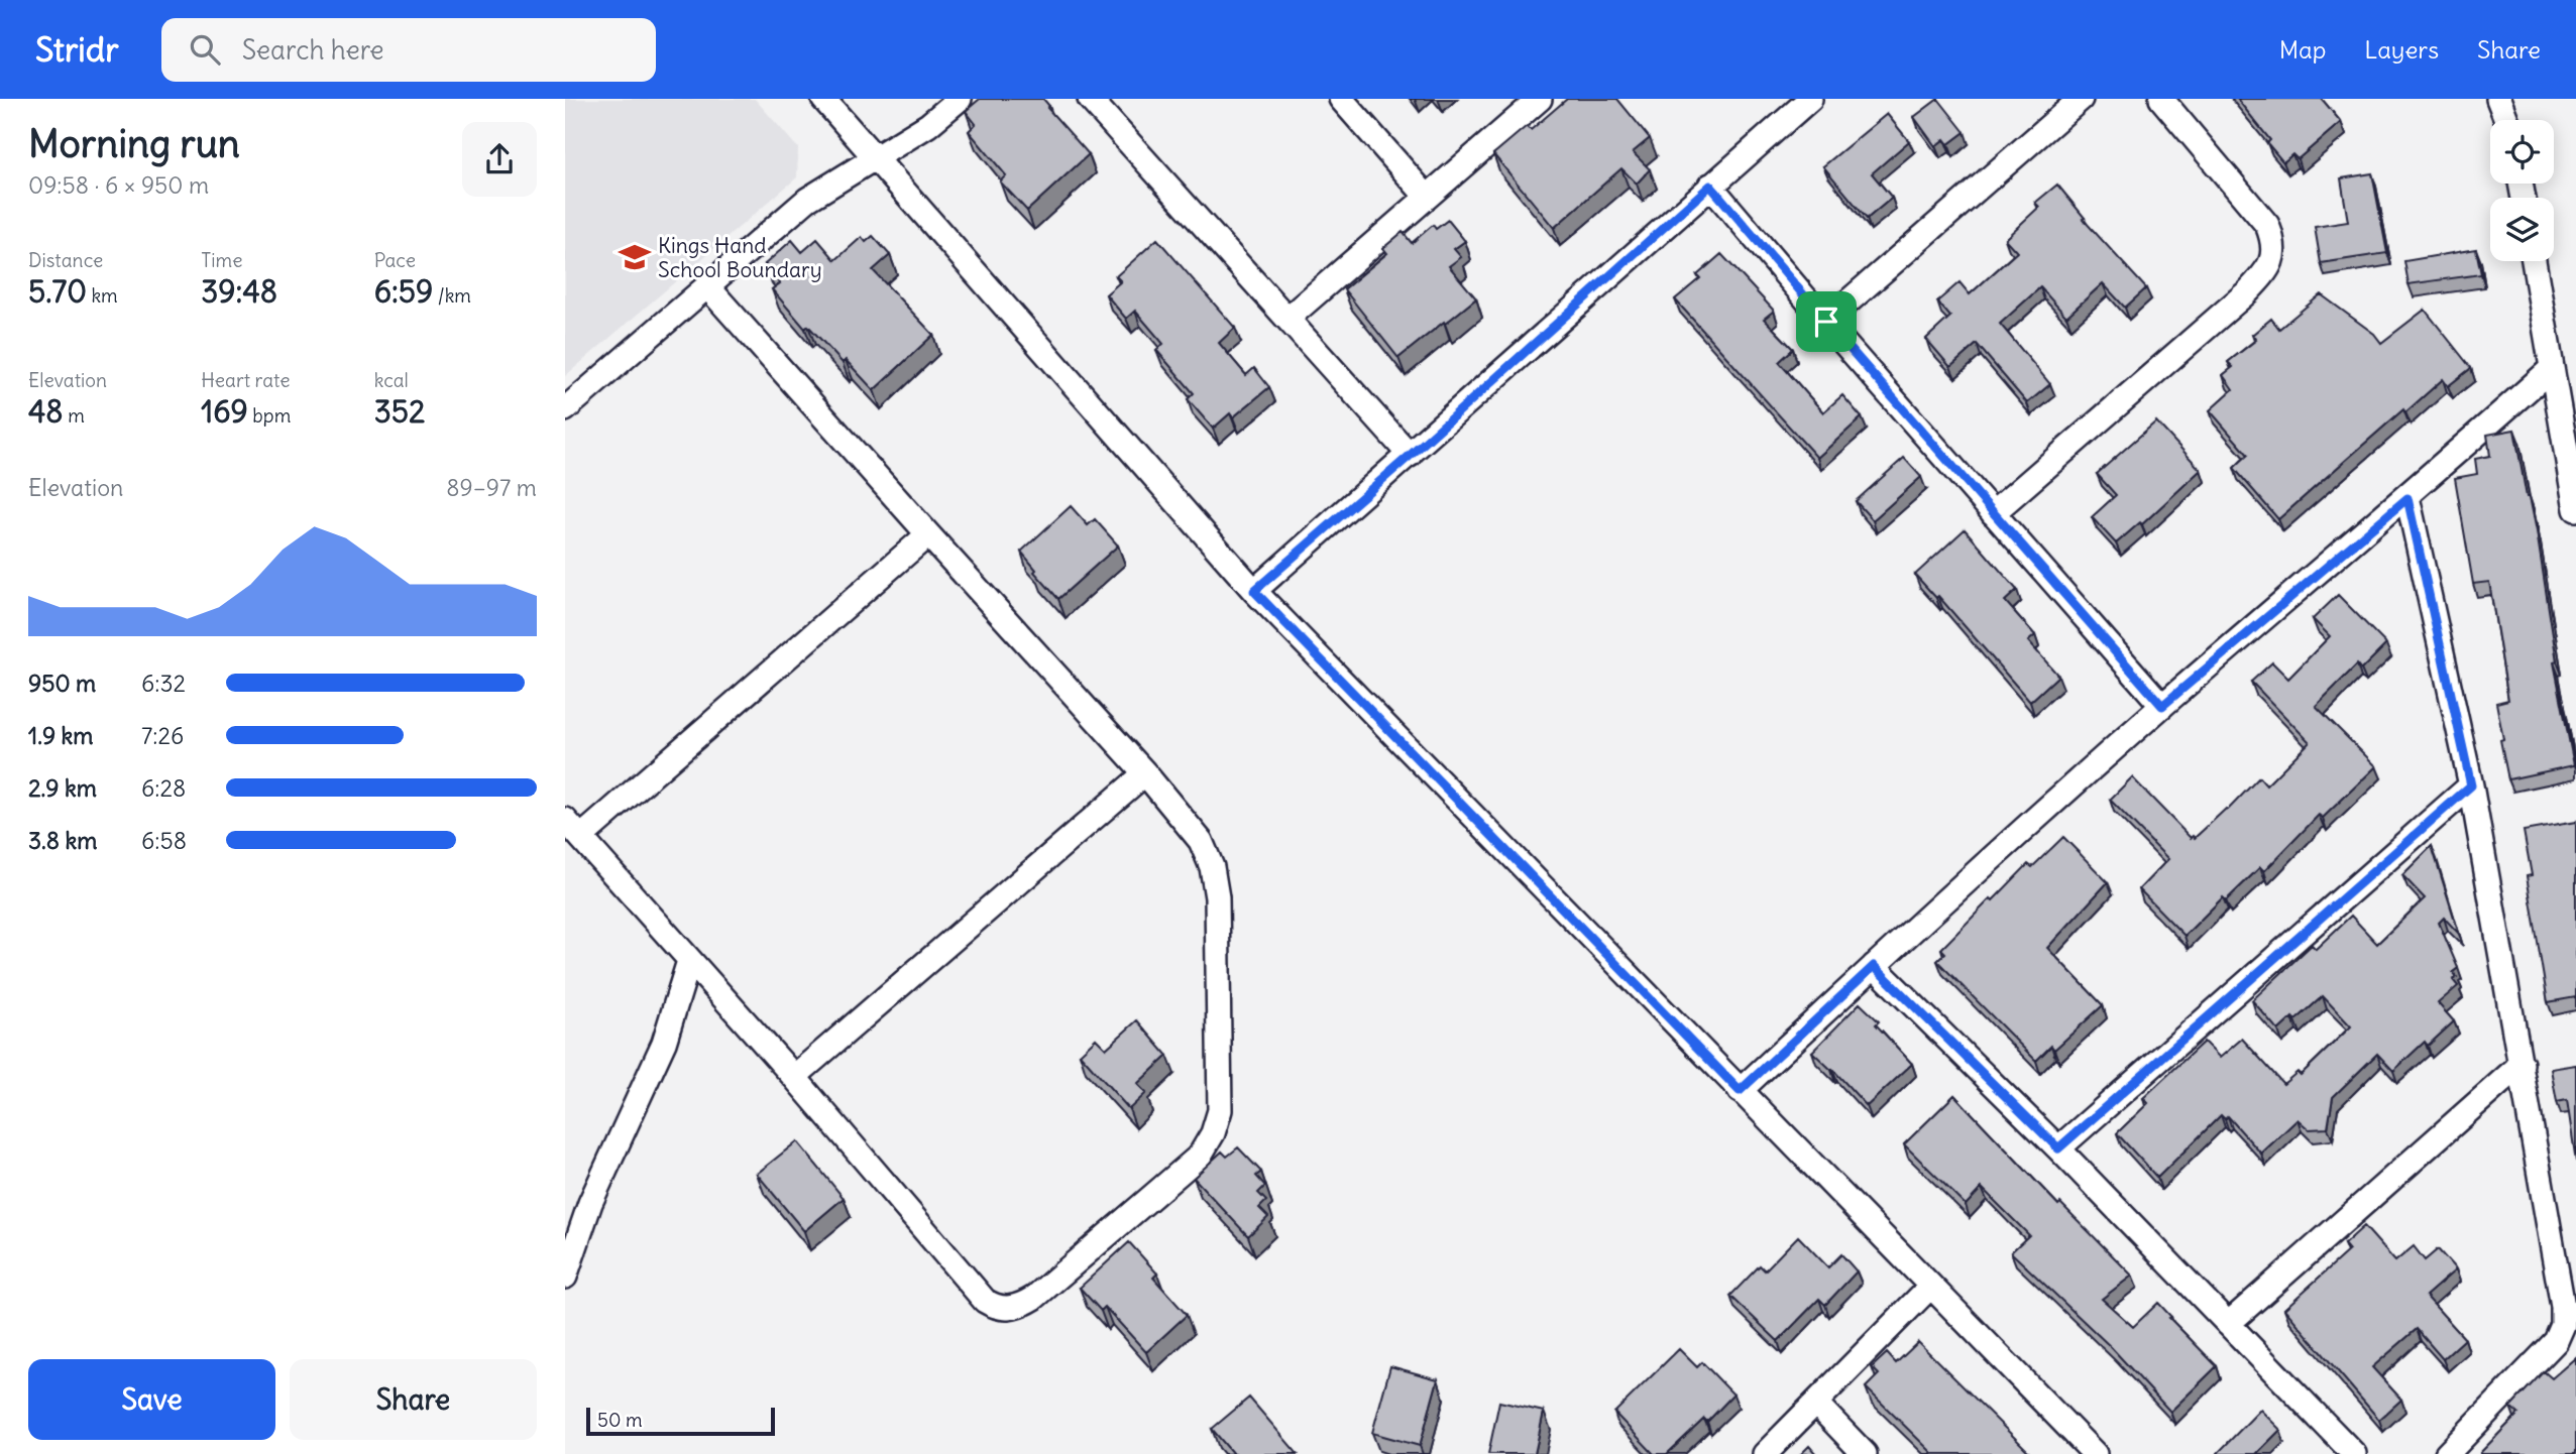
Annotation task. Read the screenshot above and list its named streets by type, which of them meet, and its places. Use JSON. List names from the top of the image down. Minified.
{"places":{"school or university":["Kings Hand School Boundary"]},"scale_bar":"50 m","page":{"header":"Stridr","search":"Search here","nav":["Map","Layers","Share"],"heading":["Morning run","09:58 · 6 × 950 m"],"stats":[["Distance","5.70 km"],["Time","39:48"],["Pace","6:59 /km"],["Elevation","48 m"],["Heart rate","169 bpm"],["kcal","352"]],"chart":["Elevation","89–97 m"],"list":[{"name":"950 m","note":"6:32"},{"name":"1.9 km","note":"7:26"},{"name":"2.9 km","note":"6:28"},{"name":"3.8 km","note":"6:58"}],"buttons":["Save","Share"],"scale":"50 m"}}
